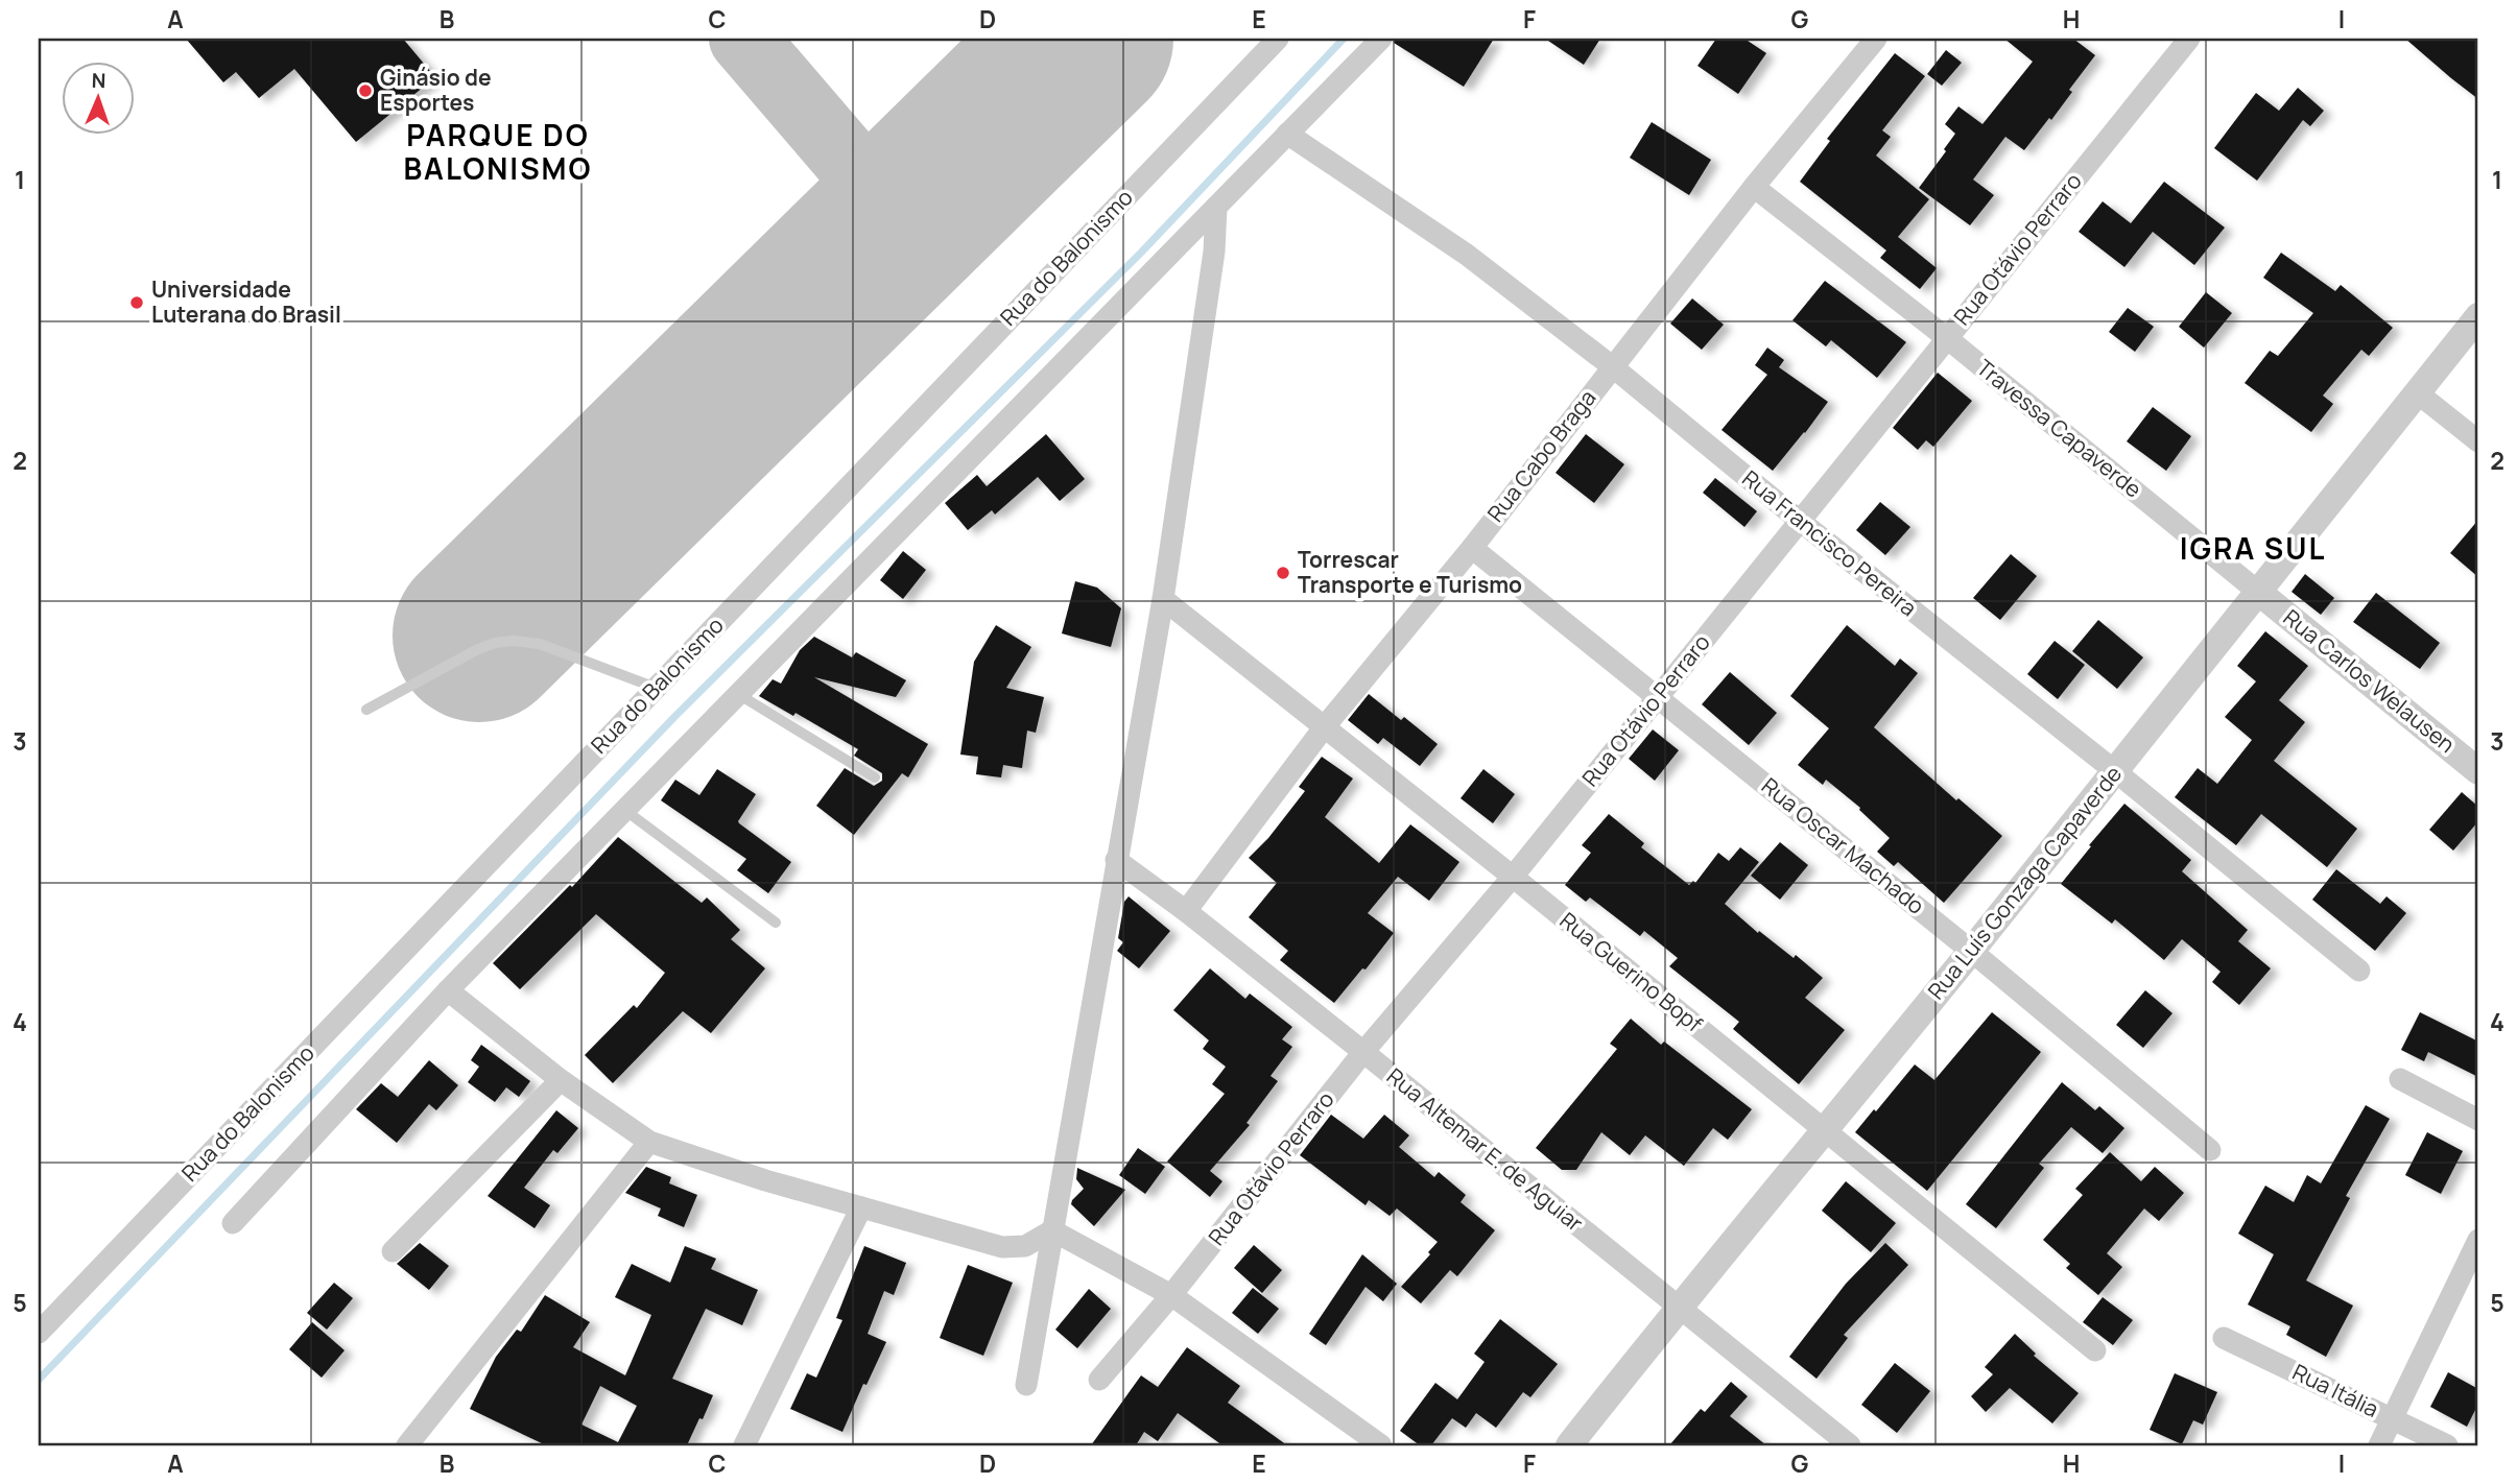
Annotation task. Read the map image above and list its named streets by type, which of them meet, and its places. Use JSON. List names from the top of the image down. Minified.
{"streets":{"street":["Rua Otávio Perraro","Rua do Balonismo","Travessa Capaverde","Rua Cabo Braga","Rua Francisco Pereira","Rua Carlos Welausen","Rua Oscar Machado","Rua Luís Gonzaga Capaverde","Rua Guerino Bopf","Rua Altemar E. de Aguiar","Rua Itália"]},"crossings":[["Rua Otávio Perraro","Travessa Capaverde"],["Rua Otávio Perraro","Rua Francisco Pereira"],["Rua Otávio Perraro","Rua Oscar Machado"],["Rua Otávio Perraro","Rua Guerino Bopf"],["Rua Otávio Perraro","Rua Altemar E. de Aguiar"],["Travessa Capaverde","Rua Cabo Braga"],["Travessa Capaverde","Rua Carlos Welausen"],["Travessa Capaverde","Rua Luís Gonzaga Capaverde"],["Rua Cabo Braga","Rua Francisco Pereira"],["Rua Cabo Braga","Rua Oscar Machado"],["Rua Cabo Braga","Rua Guerino Bopf"],["Rua Cabo Braga","Rua Altemar E. de Aguiar"],["Rua Francisco Pereira","Rua Luís Gonzaga Capaverde"],["Rua Carlos Welausen","Rua Luís Gonzaga Capaverde"],["Rua Oscar Machado","Rua Luís Gonzaga Capaverde"],["Rua Luís Gonzaga Capaverde","Rua Guerino Bopf"],["Rua Luís Gonzaga Capaverde","Rua Altemar E. de Aguiar"]],"districts":["PARQUE DO BALONISMO","IGRA SUL"],"places":["Ginásio de Esportes","Universidade Luterana do Brasil","Torrescar Transporte e Turismo"],"north":"top","grid":{"columns":["A","B","C","D","E","F","G","H","I"],"rows":["1","2","3","4","5"]}}
